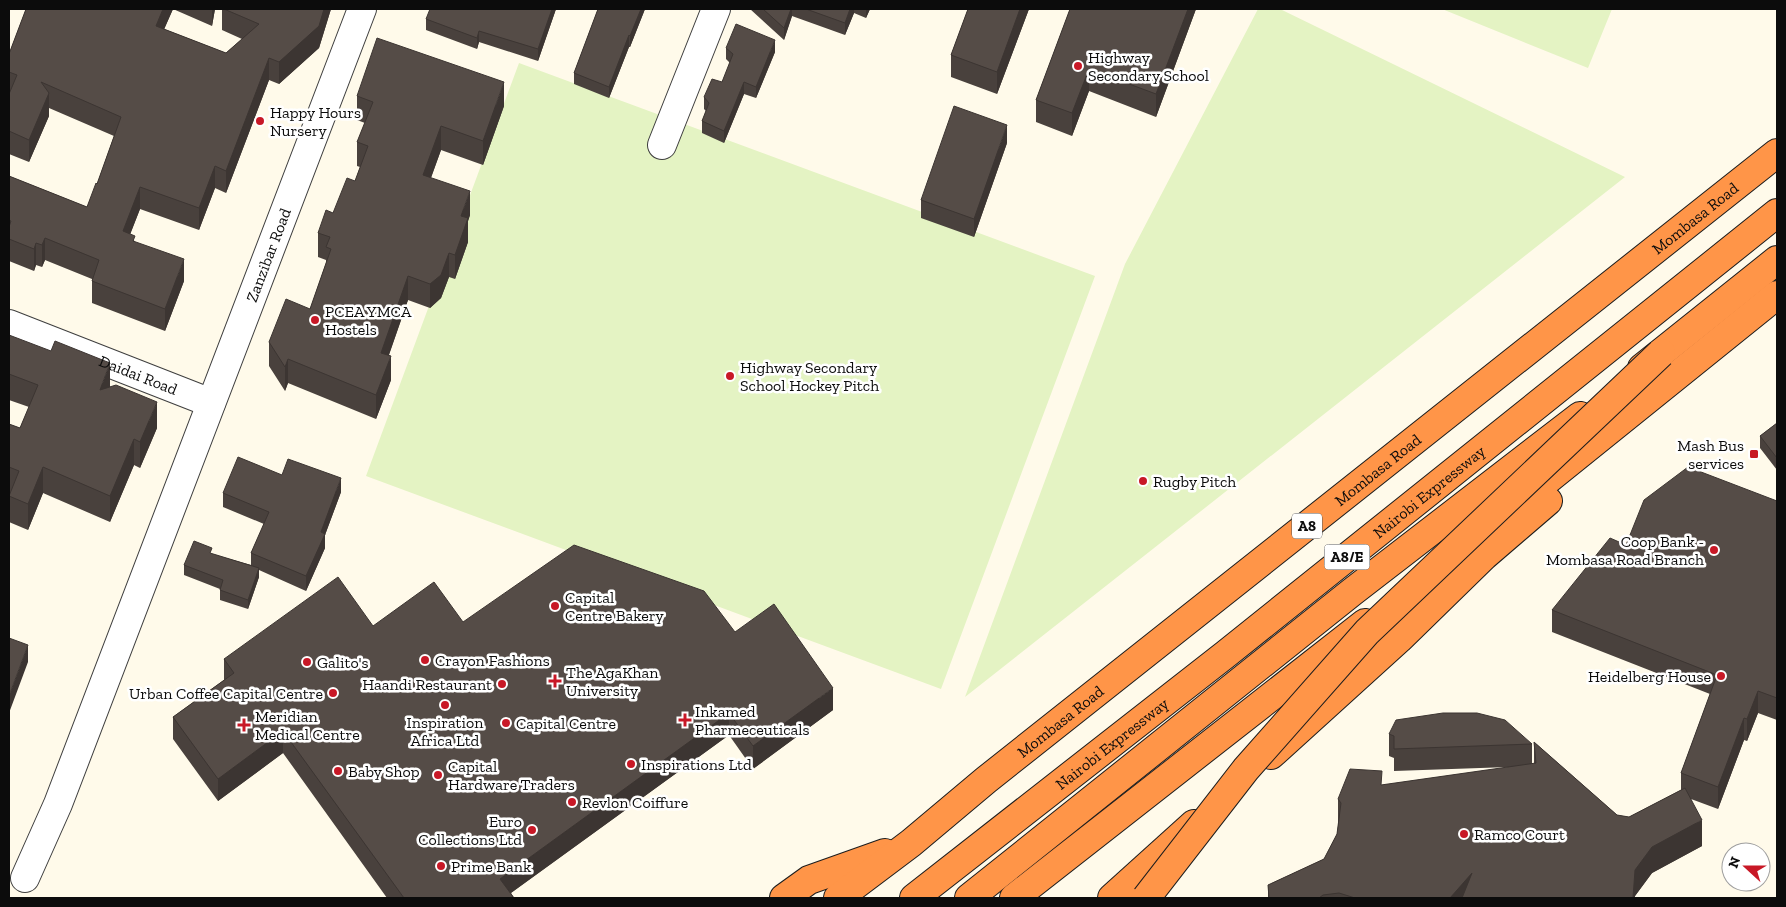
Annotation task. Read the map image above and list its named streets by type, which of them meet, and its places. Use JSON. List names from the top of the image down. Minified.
{"streets":{"highway":["Mombasa Road","Nairobi Expressway","A8","A8/E"],"street":["Zanzibar Road","Daidai Road"]},"crossings":[["Zanzibar Road","Daidai Road"]],"places":{"other":["Highway Secondary School","Happy Hours Nursery","PCEA YMCA Hostels","Highway Secondary School Hockey Pitch","Rugby Pitch","Coop Bank - Mombasa Road Branch","Capital Centre Bakery","Crayon Fashions","Galito's","Heidelberg House","Haandi Restaurant","Urban Coffee Capital Centre","Inspiration Africa Ltd","Capital Centre","Inspirations Ltd","Baby Shop","Capital Hardware Traders","Revlon Coiffure","Euro Collections Ltd","Ramco Court","Prime Bank"],"transit":["Mash Bus services"],"health":["The AgaKhan University","Inkamed Pharmeceuticals","Meridian Medical Centre"]},"north":"left"}
